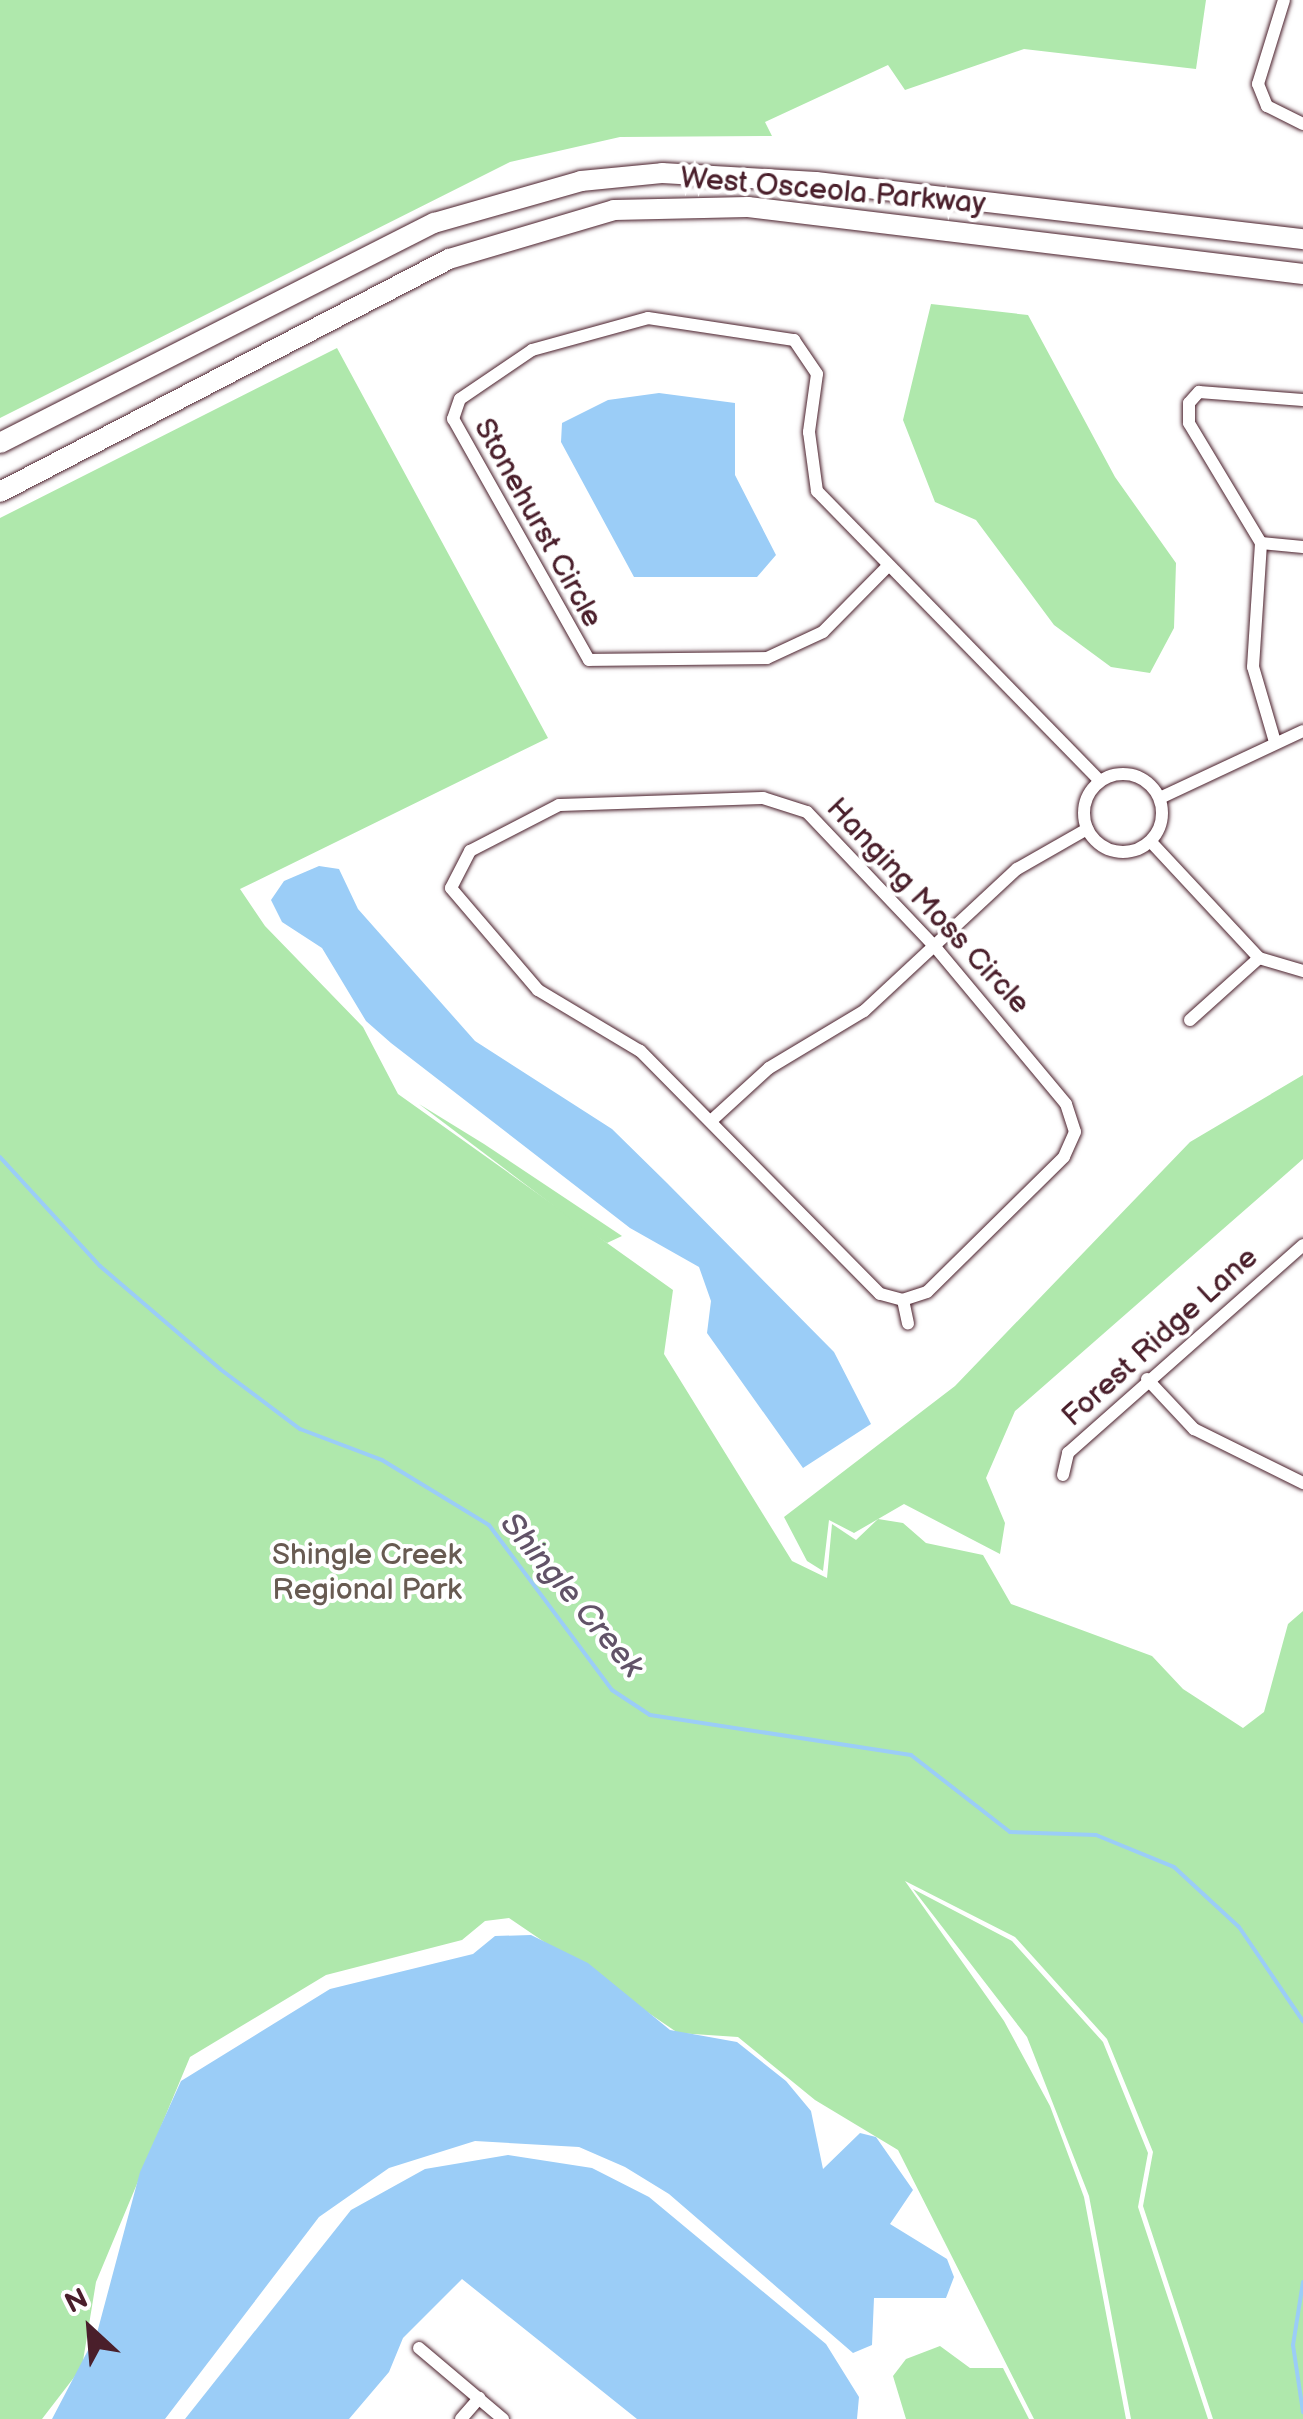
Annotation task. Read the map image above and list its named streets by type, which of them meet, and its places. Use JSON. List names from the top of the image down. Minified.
{"streets":{"main road":["West Osceola Parkway"],"street":["Stonehurst Circle","Hanging Moss Circle","Forest Ridge Lane"]},"water":["Shingle Creek"],"parks":["Shingle Creek Regional Park"],"north":"top left"}
